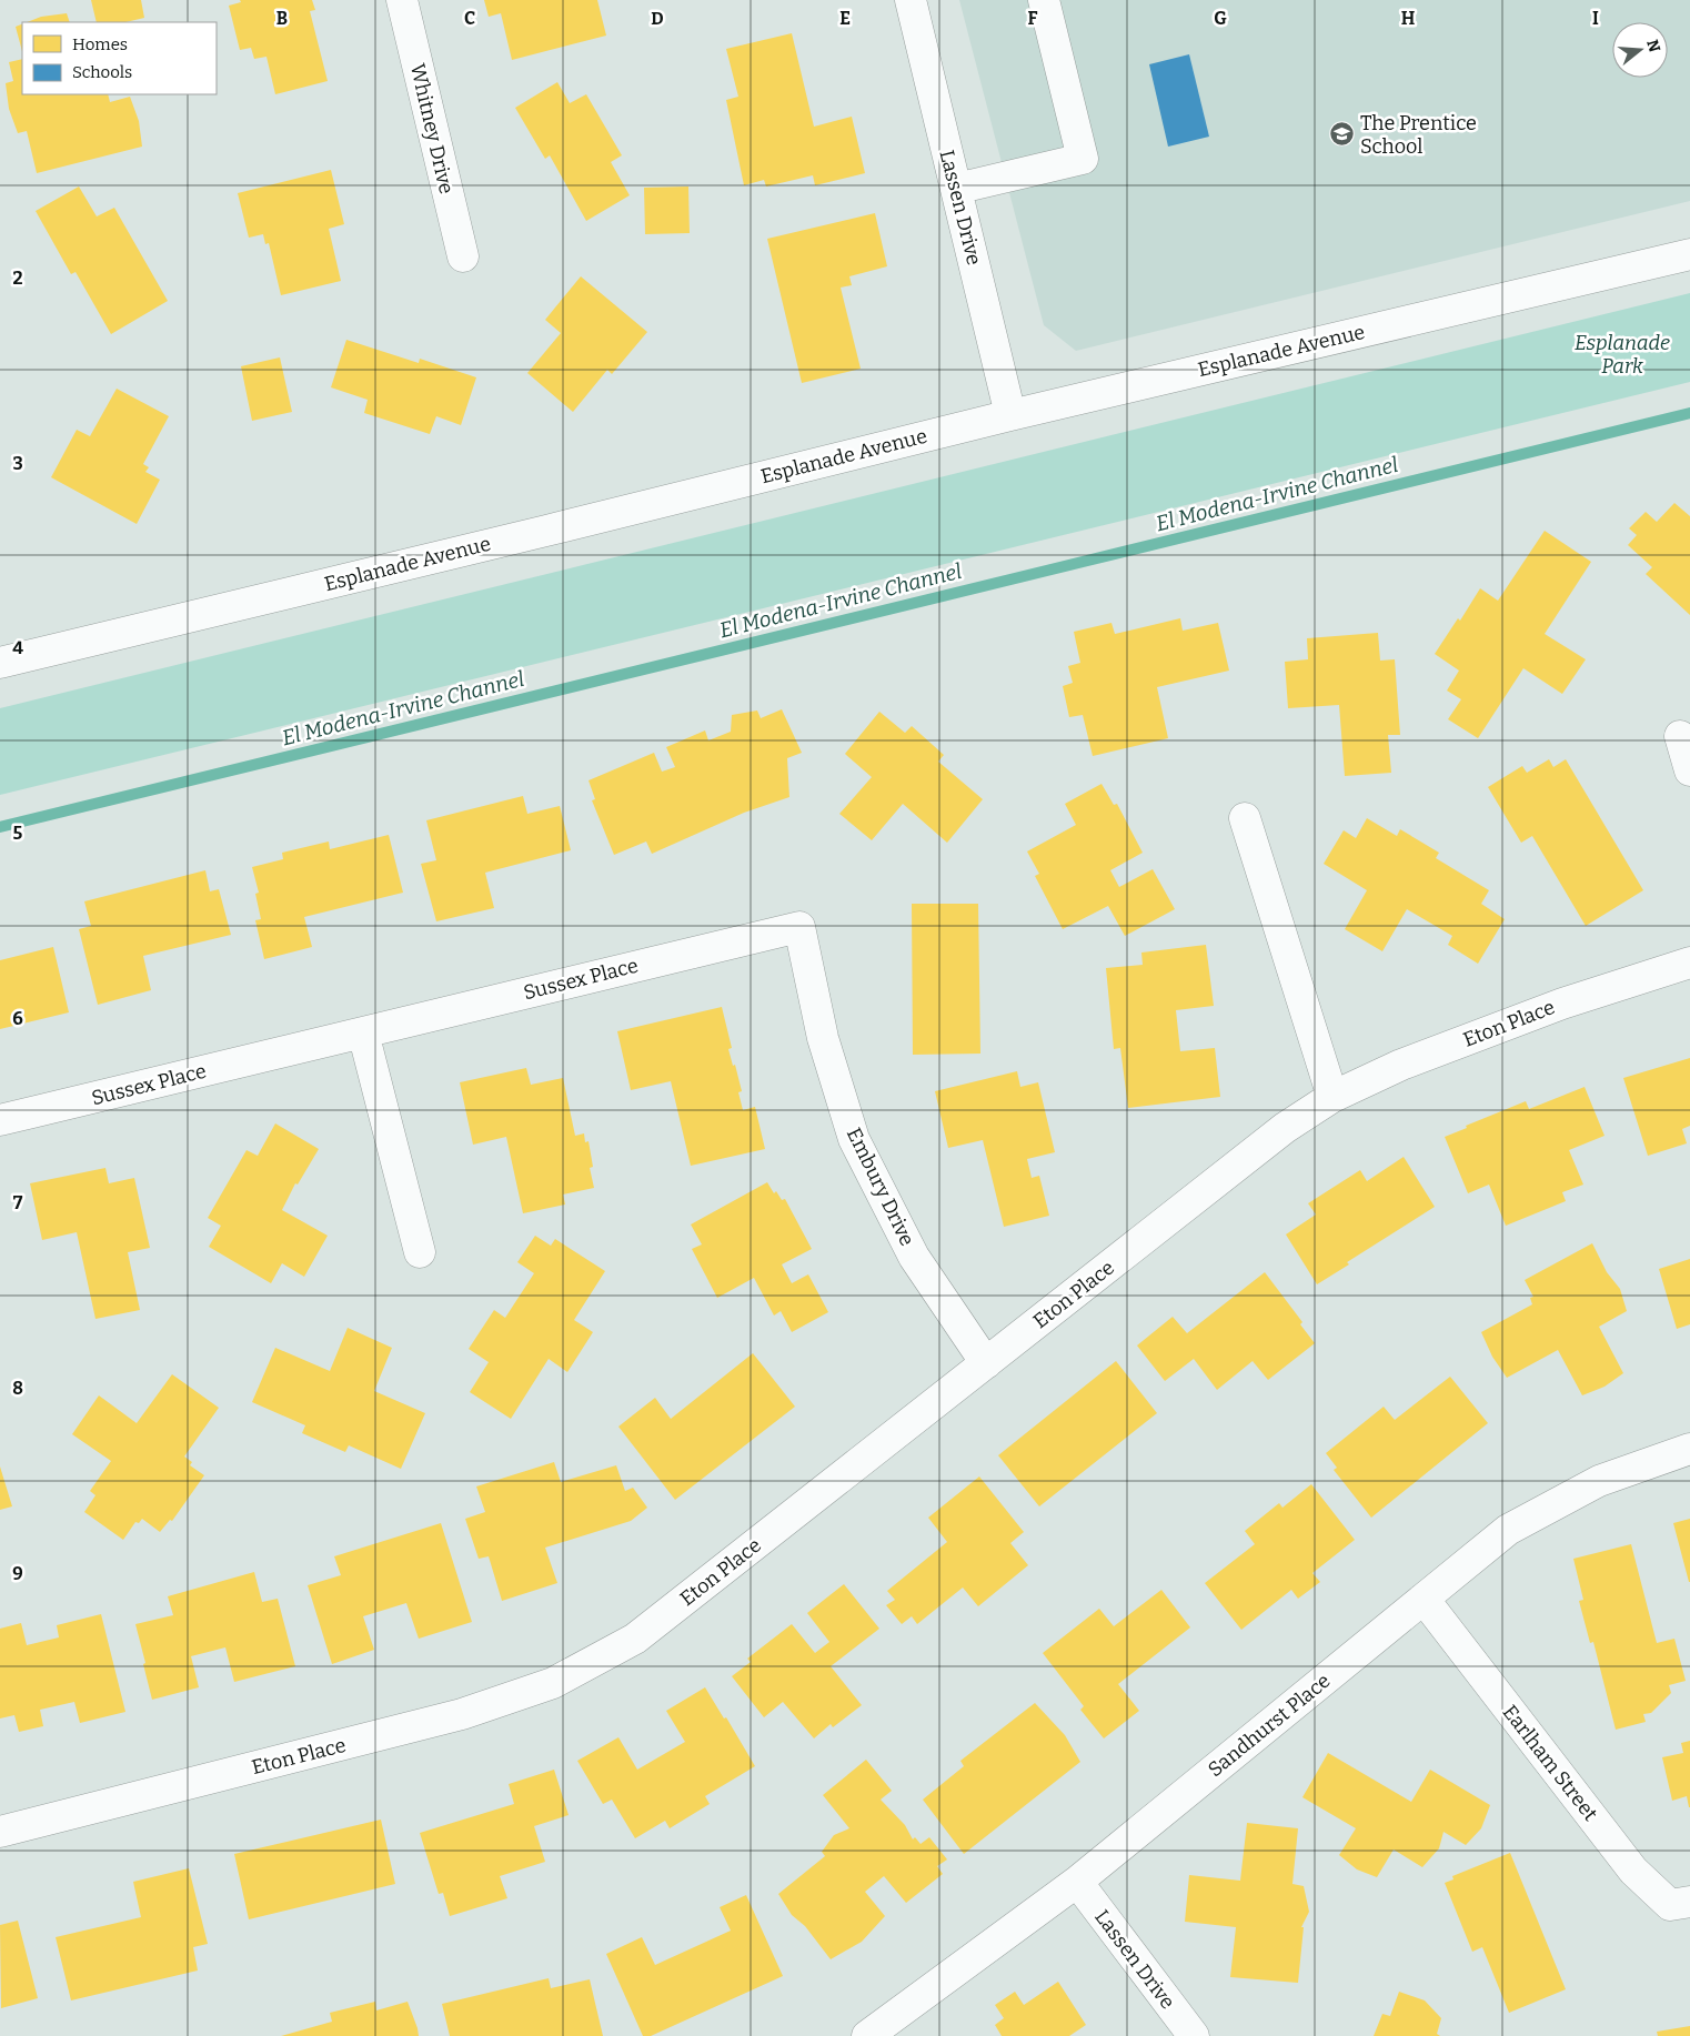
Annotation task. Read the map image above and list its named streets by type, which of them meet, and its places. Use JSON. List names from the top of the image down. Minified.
{"streets":{"street":["Whitney Drive","Lassen Drive","Esplanade Avenue","Sussex Place","Eton Place","Embury Drive","Sandhurst Place","Earlham Street"]},"crossings":[["Lassen Drive","Esplanade Avenue"],["Lassen Drive","Sandhurst Place"],["Sussex Place","Embury Drive"],["Eton Place","Embury Drive"],["Sandhurst Place","Earlham Street"]],"water":["El Modena-Irvine Channel"],"parks":["Esplanade Park"],"places":{"school or university":["The Prentice School"]},"legend":["Homes","Schools"],"north":"right","grid":{"columns":["B","C","D","E","F","G","H","I"],"rows":["2","3","4","5","6","7","8","9"]}}
